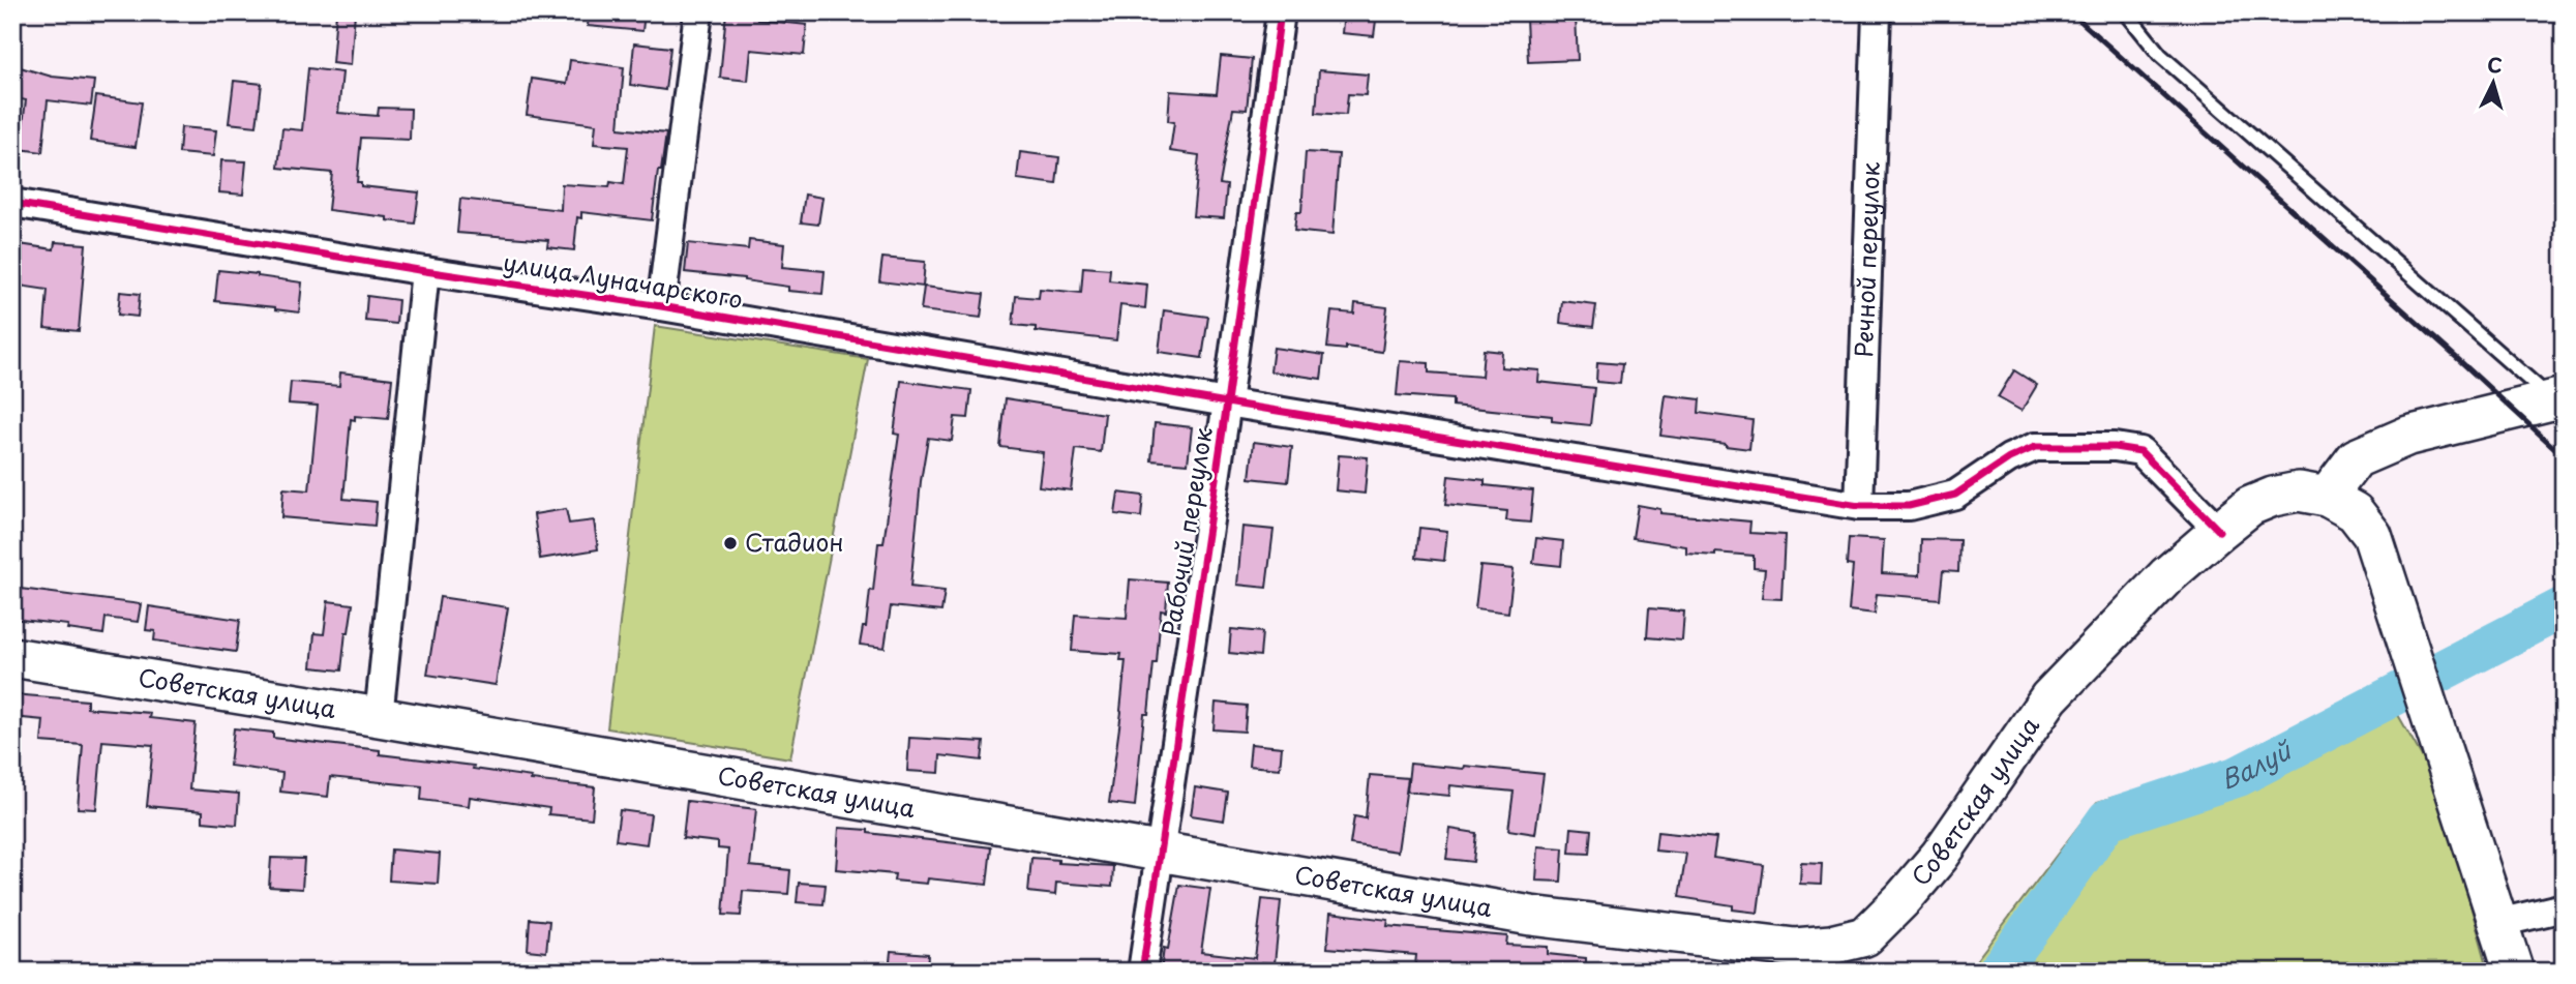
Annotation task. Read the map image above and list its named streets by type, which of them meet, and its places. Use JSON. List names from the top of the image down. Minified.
{"streets":{"main road":["Советская улица"],"street":["Речной переулок","улица Луначарского","Рабочий переулок"]},"crossings":[["Речной переулок","улица Луначарского"],["улица Луначарского","Рабочий переулок"],["улица Луначарского","Советская улица"],["Рабочий переулок","Советская улица"]],"water":["Валуй"],"places":["Стадион"],"north":"top"}
